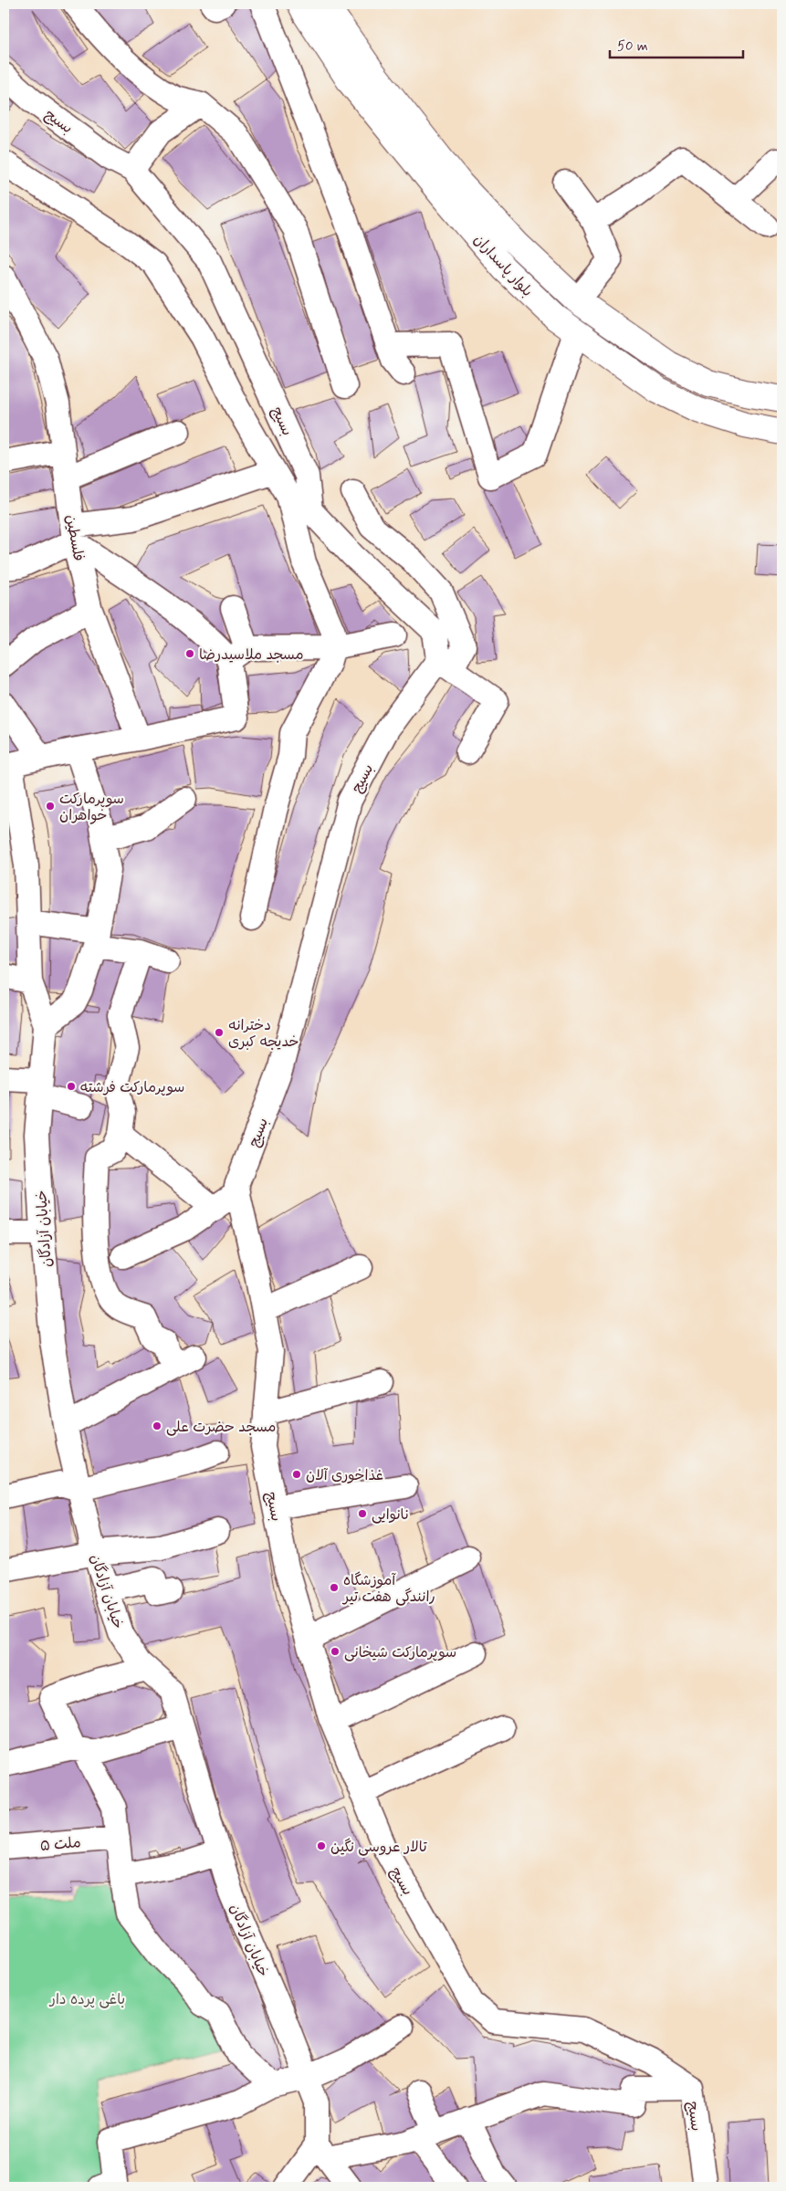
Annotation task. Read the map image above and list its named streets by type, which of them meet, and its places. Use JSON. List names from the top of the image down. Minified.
{"streets":{"main road":["بلوار پاسداران"],"street":["بسیج","فلسطین","خیابان آزادگان","ملت ۵"]},"parks":["باغی پرده دار"],"places":["مسجد ملاسیدرضا","سوپرمارکت خواهران","دخترانه خدیجه کبری","سوپرمارکت فرشته","مسجد حضرت علی","غذاخوری آلان","نانوایی","آموزشگاه رانندگی هفت تیر","سوپرمارکت شیخانی","تالار عروسی نگین"],"scale_bar":"50 m"}
